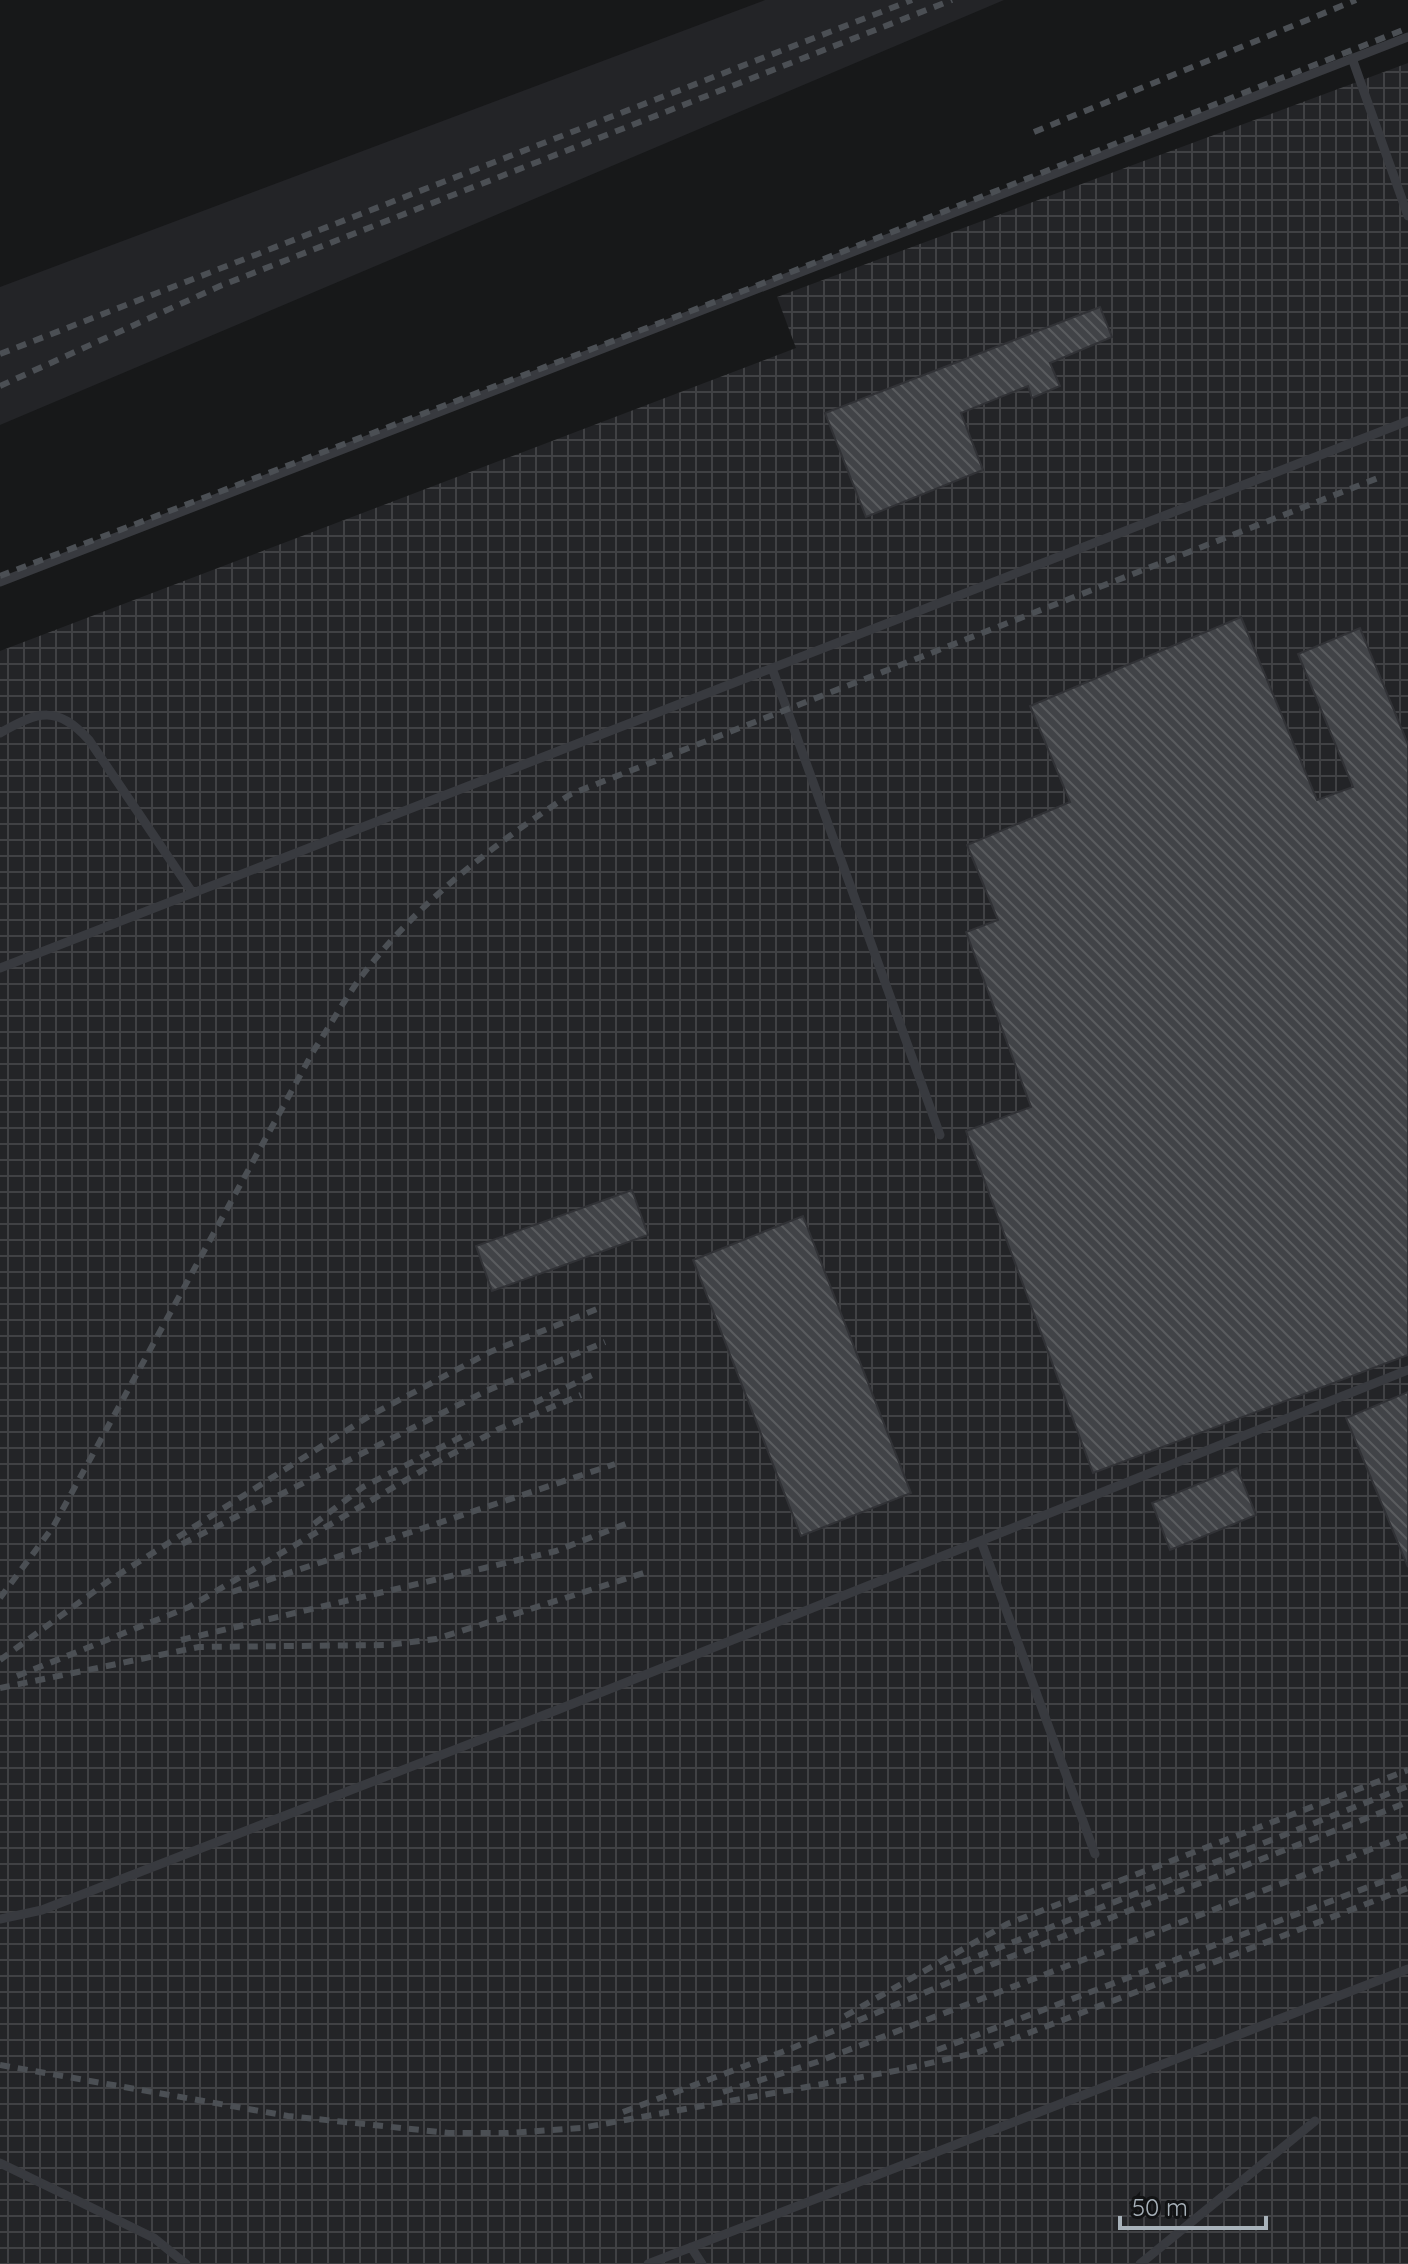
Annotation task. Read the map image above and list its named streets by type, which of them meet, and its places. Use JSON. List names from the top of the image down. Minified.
{"scale_bar":"50 m"}
